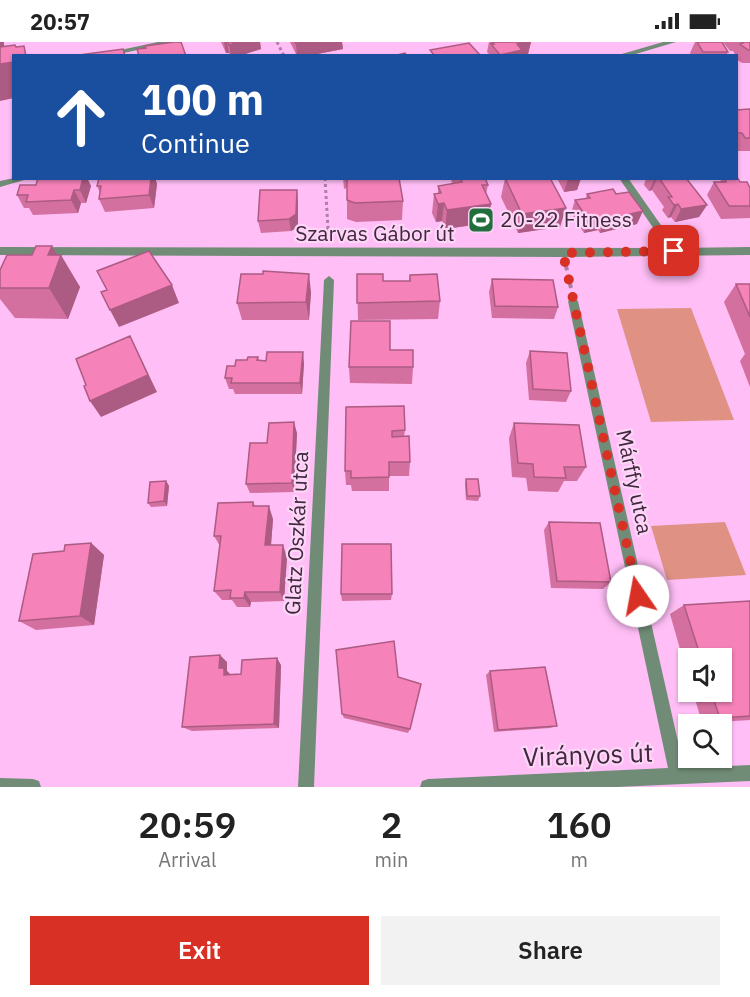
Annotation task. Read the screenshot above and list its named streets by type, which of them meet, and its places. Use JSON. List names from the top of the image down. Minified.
{"streets":{"street":["Szarvas Gábor út","Márffy utca","Glatz Oszkár utca","Virányos út"]},"crossings":[["Márffy utca","Virányos út"]],"places":{"sports":["20-22 Fitness"]},"page":{"status":"20:57","turn":["100 m","Continue"],"eta":["20:59","Arrival","2","min","160","m"],"buttons":["Exit","Share"]}}
